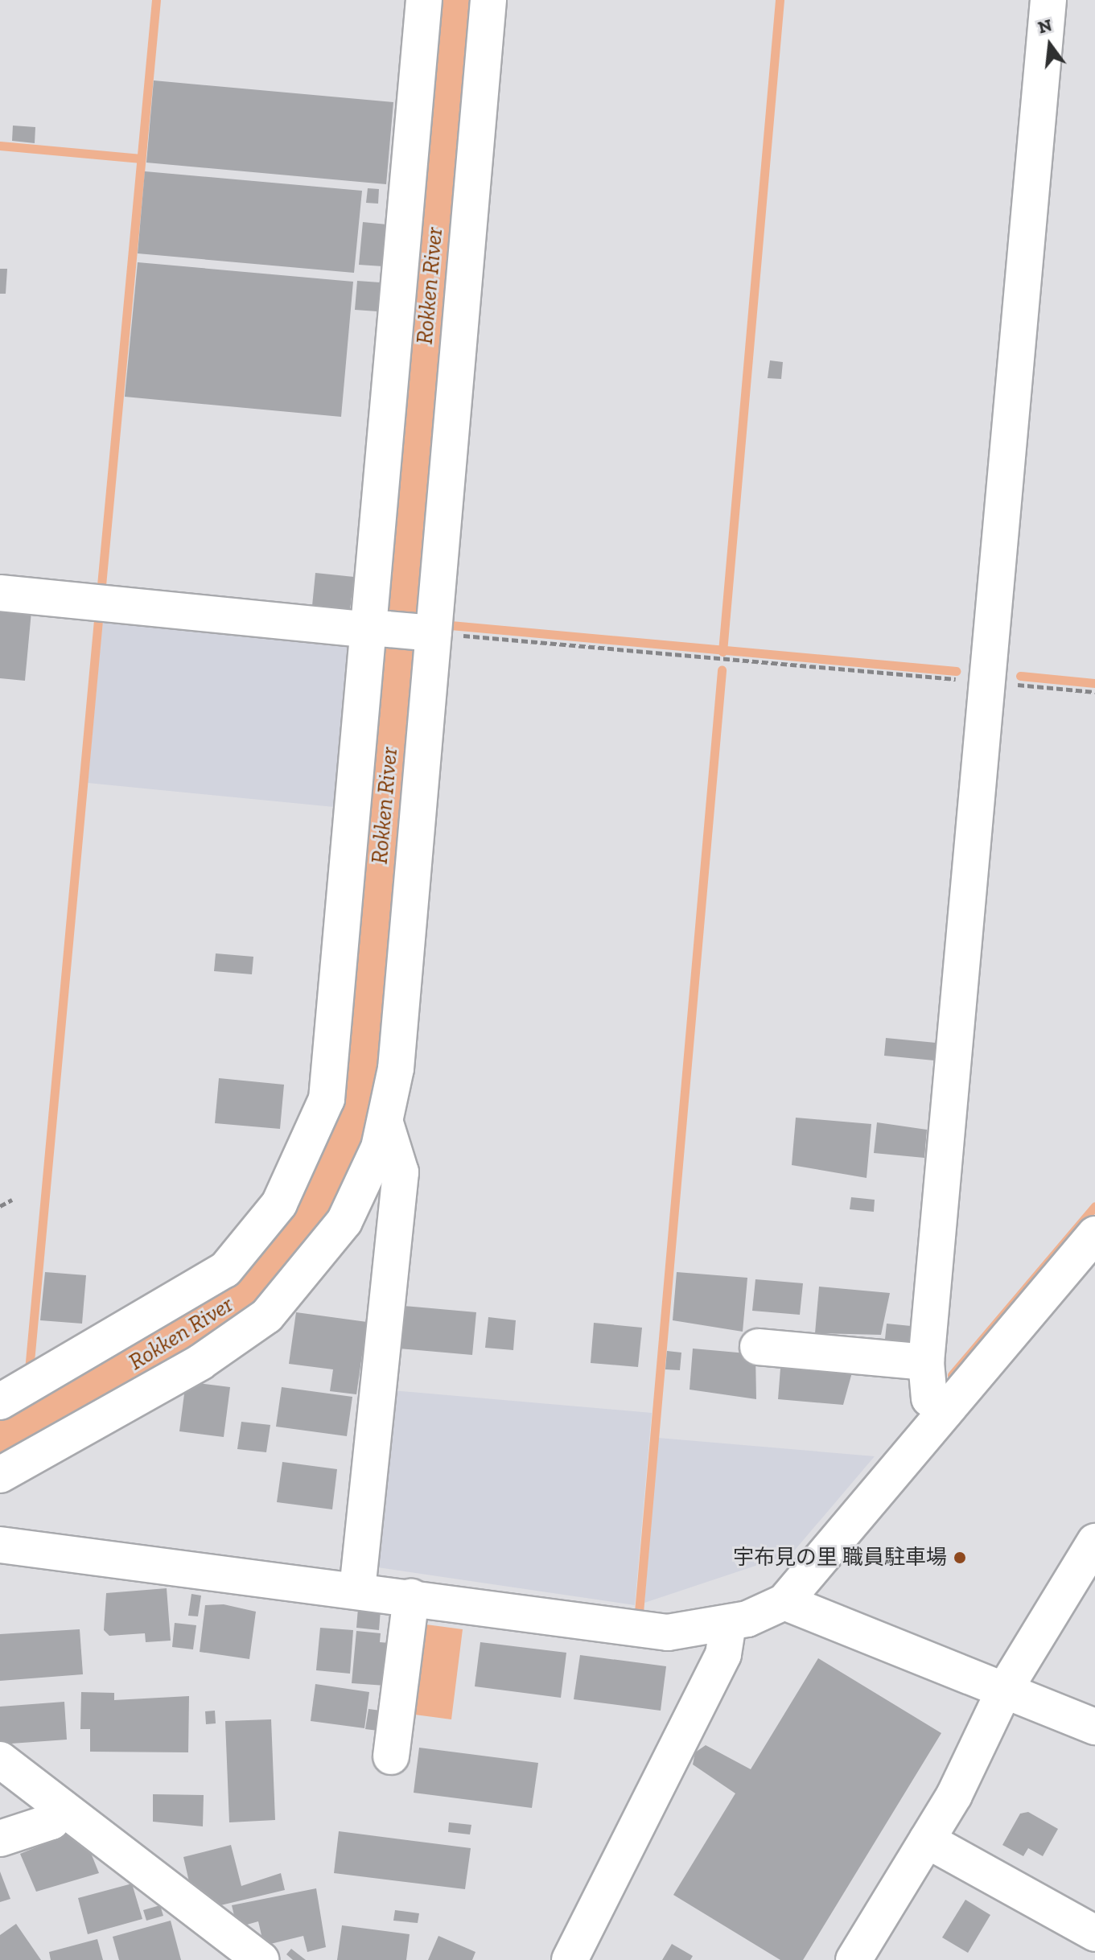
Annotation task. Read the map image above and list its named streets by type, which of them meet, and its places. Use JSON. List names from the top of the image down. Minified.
{"water":["Rokken River"],"places":["宇布見の里 職員駐車場"],"north":"top"}
